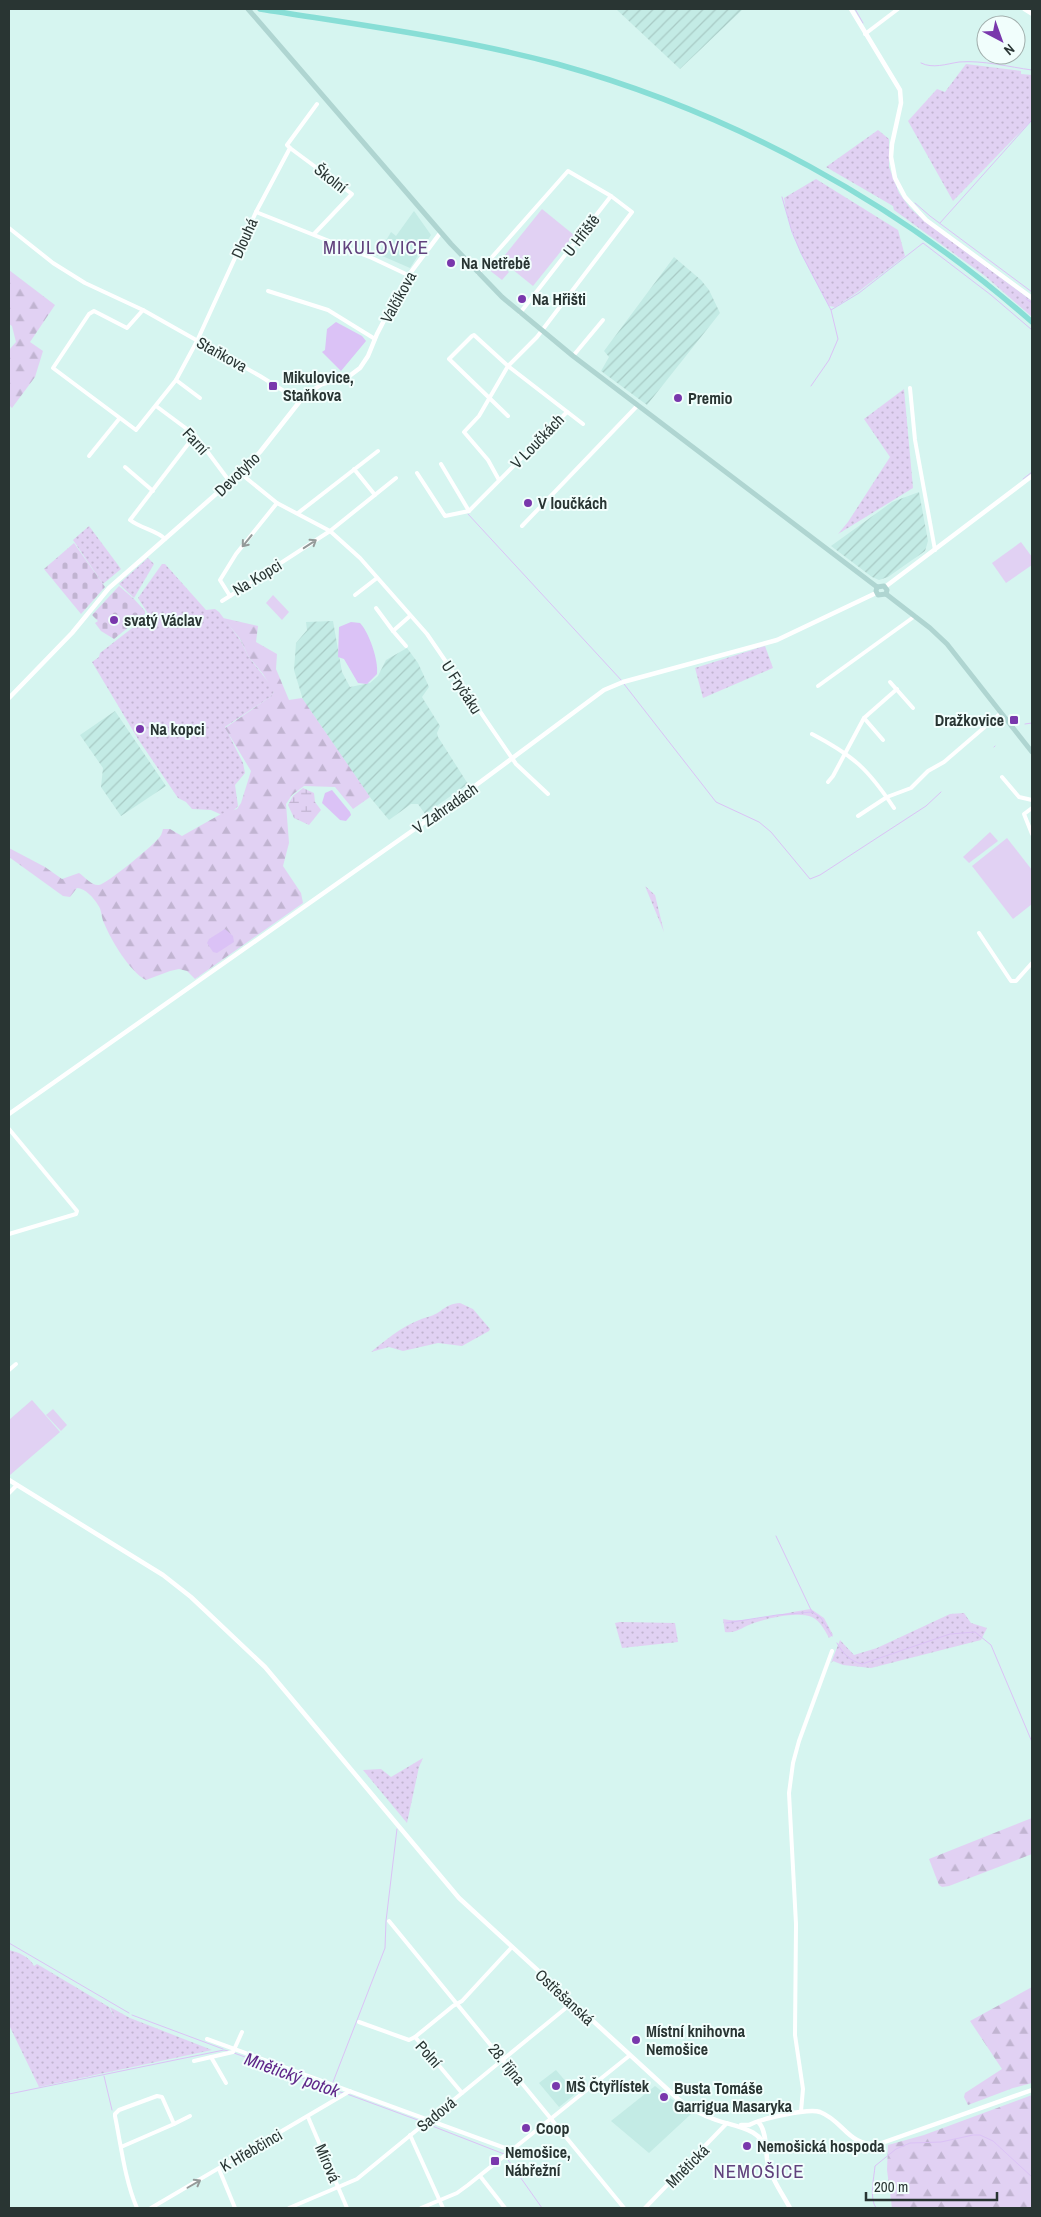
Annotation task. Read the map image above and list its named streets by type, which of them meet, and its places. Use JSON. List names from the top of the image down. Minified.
{"streets":{"street":["Školní","U Hřiště","Dlouhá","Valčíkova","Staňkova","Farní","V Loučkách","Devotyho","Na Kopci","U Fryčáku","V Zahradách","Ostřešanská","Polní","28. října","Sadová","K Hřebčinci","Mírová","Mnětická"]},"crossings":[["Školní","Dlouhá"],["U Hřiště","V Loučkách"],["Dlouhá","Staňkova"],["Dlouhá","Farní"],["Valčíkova","Staňkova"],["Valčíkova","Devotyho"],["Staňkova","Devotyho"],["Farní","Devotyho"],["Na Kopci","U Fryčáku"],["U Fryčáku","V Zahradách"],["Ostřešanská","Sadová"],["Ostřešanská","Mnětická"],["Polní","Sadová"],["28. října","Sadová"],["Sadová","Mírová"],["K Hřebčinci","Mírová"]],"districts":["MIKULOVICE","NEMOŠICE"],"water":["Mnětický potok"],"places":{"other":["Na Netřebě","Na Hřišti","Premio","V loučkách","svatý Václav","Na kopci","Místní knihovna Nemošice","MŠ Čtyřlístek","Busta Tomáše Garrigua Masaryka","Coop","Nemošická hospoda"],"transit":["Mikulovice, Staňkova","Dražkovice","Nemošice, Nábřežní"]},"scale_bar":"200 m","north":"bottom right"}
